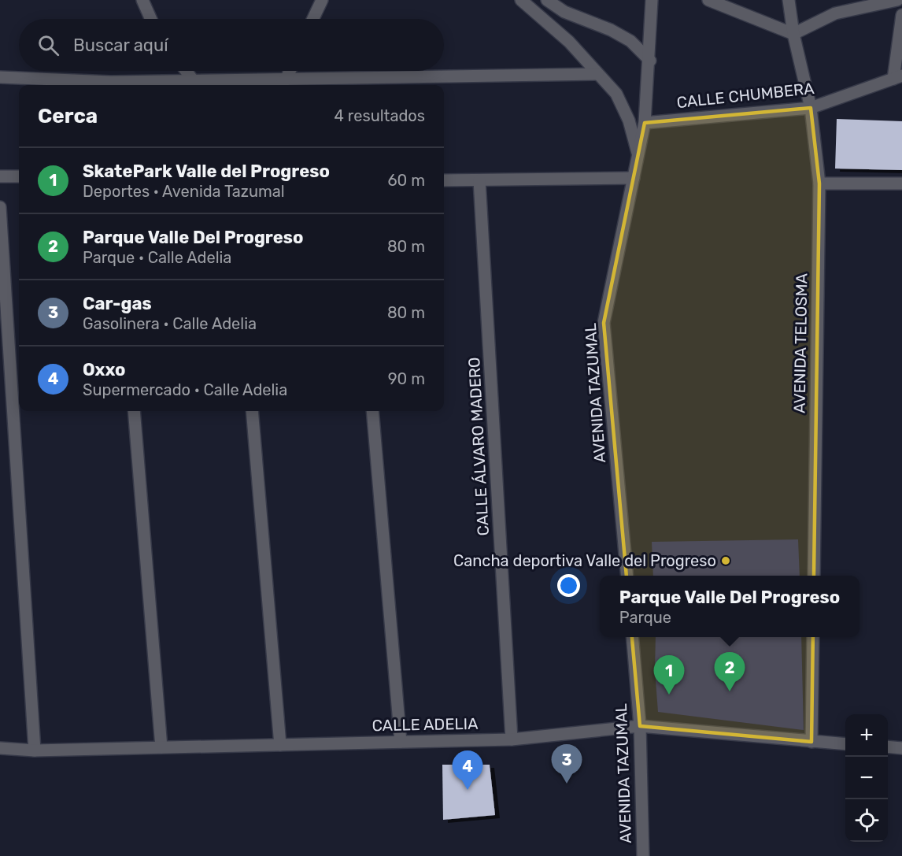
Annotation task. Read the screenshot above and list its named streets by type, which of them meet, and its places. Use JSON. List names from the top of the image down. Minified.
{"streets":{"street":["CALLE CHUMBERA","AVENIDA TELOSMA","AVENIDA TAZUMAL","CALLE ÁLVARO MADERO","CALLE ADELIA"]},"crossings":[["CALLE CHUMBERA","AVENIDA TELOSMA"],["CALLE CHUMBERA","AVENIDA TAZUMAL"],["AVENIDA TAZUMAL","CALLE ADELIA"],["CALLE ÁLVARO MADERO","CALLE ADELIA"]],"places":["Cancha deportiva Valle del Progreso"],"page":{"search":"Buscar aquí","heading":["Cerca","4 resultados"],"list":[{"mark":"1","name":"SkatePark Valle del Progreso","note":"Deportes · Avenida Tazumal","value":"60 m"},{"mark":"2","name":"Parque Valle Del Progreso","note":"Parque · Calle Adelia","value":"80 m"},{"mark":"3","name":"Car-gas","note":"Gasolinera · Calle Adelia","value":"80 m"},{"mark":"4","name":"Oxxo","note":"Supermercado · Calle Adelia","value":"90 m"}],"popup":["Parque Valle Del Progreso","Parque"],"pins":["2","1","3","4"],"map_buttons":["+","−"]}}
